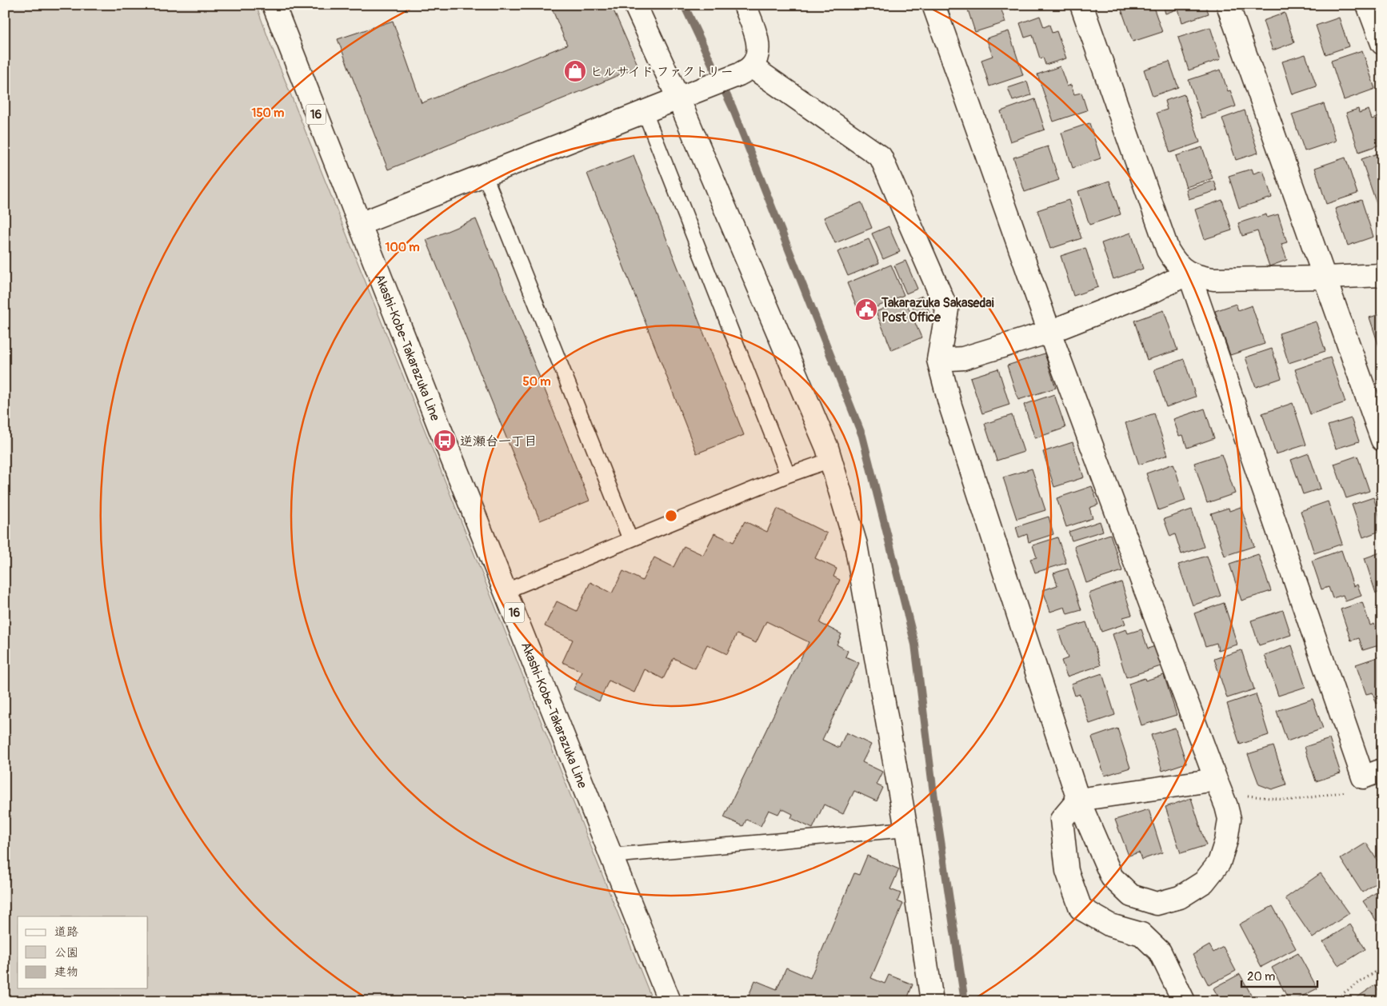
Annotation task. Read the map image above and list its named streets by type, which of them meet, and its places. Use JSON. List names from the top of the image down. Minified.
{"streets":{"street":["16","Akashi-Kobe-Takarazuka Line"]},"places":{"shop":["ヒルサイド ファクトリー"],"public building":["Takarazuka Sakasedai Post Office"],"bus stop":["逆瀬台一丁目"]},"legend":["道路","公園","建物"],"scale_bar":"20 m","rings":["150 m","100 m","50 m"]}
